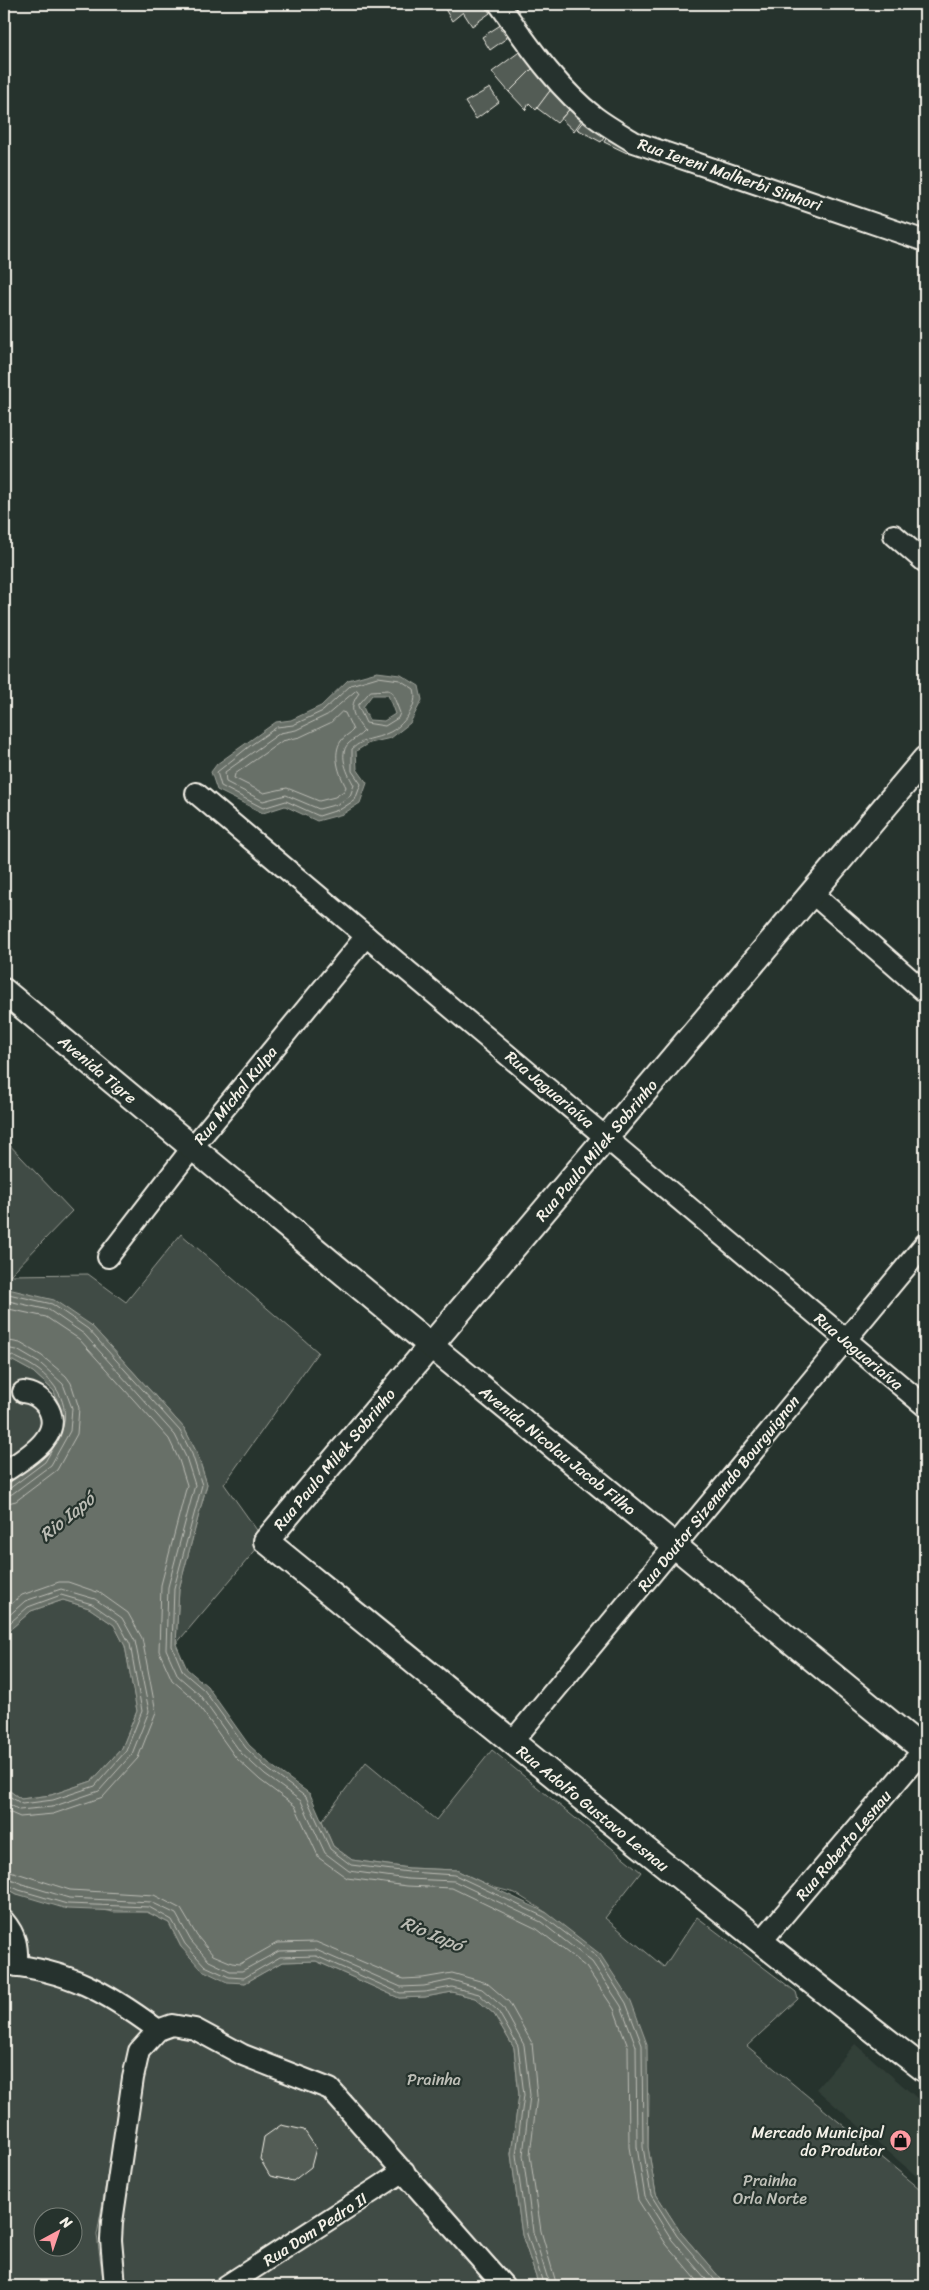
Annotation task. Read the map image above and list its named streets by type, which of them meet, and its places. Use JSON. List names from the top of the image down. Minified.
{"streets":{"street":["Rua Iereni Malherbi Sinhori","Avenida Tigre","Rua Jaguariaíva","Rua Michal Kulpa","Rua Paulo Milek Sobrinho","Avenida Nicolau Jacob Filho","Rua Doutor Sizenando Bourguignon","Rua Adolfo Gustavo Lesnau","Rua Roberto Lesnau","Rua Dom Pedro II"]},"crossings":[["Avenida Tigre","Rua Michal Kulpa"],["Avenida Tigre","Avenida Nicolau Jacob Filho"],["Rua Jaguariaíva","Rua Michal Kulpa"],["Rua Jaguariaíva","Rua Paulo Milek Sobrinho"],["Rua Jaguariaíva","Rua Doutor Sizenando Bourguignon"],["Rua Michal Kulpa","Avenida Nicolau Jacob Filho"],["Rua Paulo Milek Sobrinho","Avenida Nicolau Jacob Filho"],["Rua Paulo Milek Sobrinho","Rua Adolfo Gustavo Lesnau"],["Avenida Nicolau Jacob Filho","Rua Doutor Sizenando Bourguignon"],["Avenida Nicolau Jacob Filho","Rua Roberto Lesnau"],["Rua Doutor Sizenando Bourguignon","Rua Adolfo Gustavo Lesnau"],["Rua Adolfo Gustavo Lesnau","Rua Roberto Lesnau"]],"water":["Rio Iapó"],"parks":["Prainha","Prainha Orla Norte"],"places":{"shop":["Mercado Municipal do Produtor"]},"north":"top right"}
